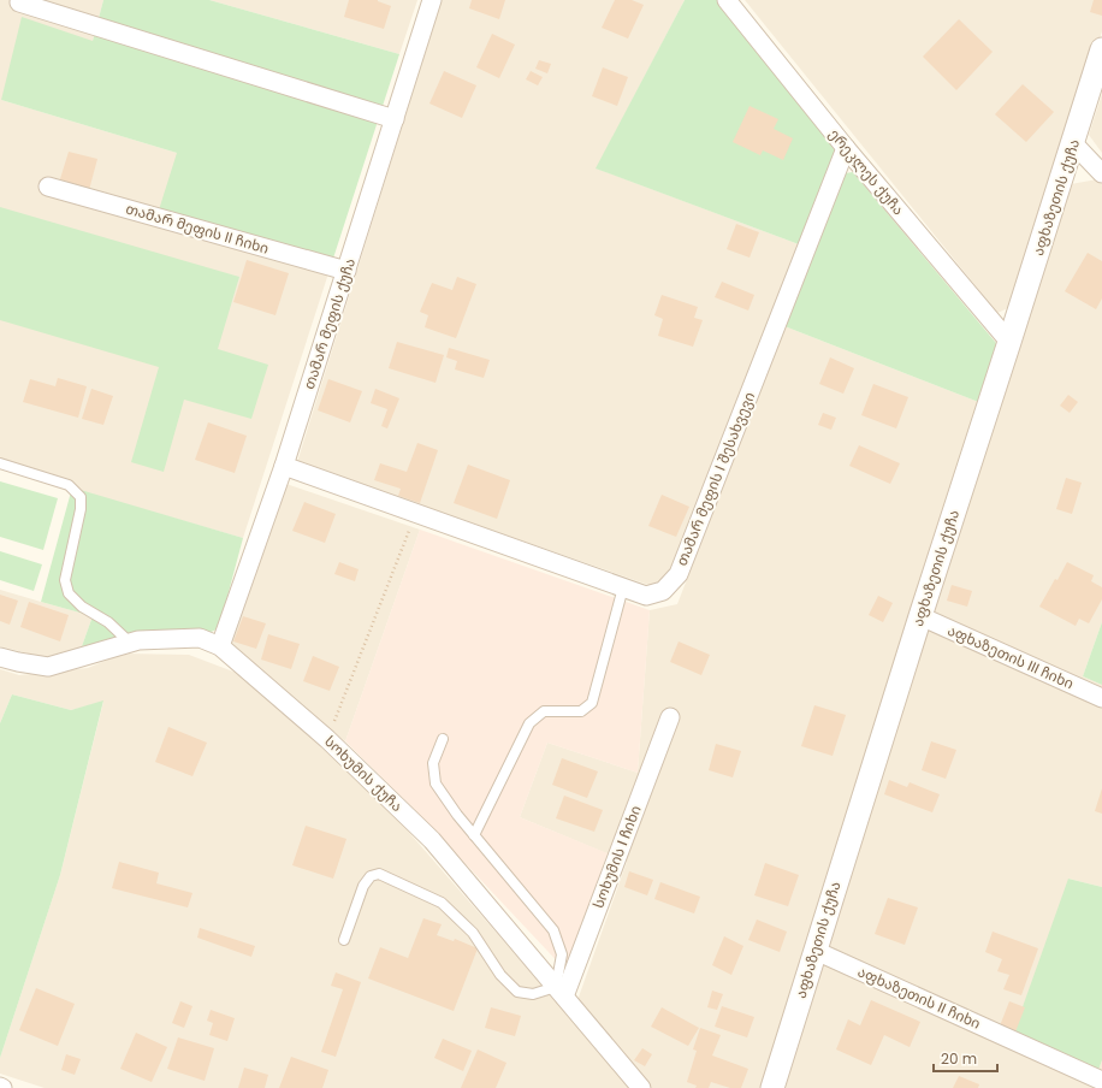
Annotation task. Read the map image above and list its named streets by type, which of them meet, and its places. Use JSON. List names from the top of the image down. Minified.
{"streets":{"street":["ერეკლეს ქუჩა","აფხაზეთის ქუჩა","თამარ მეფის II ჩიხი","თამარ მეფის ქუჩა","თამარ მეფის I შესახვევი","აფხაზეთის III ჩიხი","სოხუმის ქუჩა","სოხუმის I ჩიხი","აფხაზეთის II ჩიხი"]},"crossings":[["ერეკლეს ქუჩა","აფხაზეთის ქუჩა"],["ერეკლეს ქუჩა","თამარ მეფის I შესახვევი"],["აფხაზეთის ქუჩა","აფხაზეთის III ჩიხი"],["აფხაზეთის ქუჩა","აფხაზეთის II ჩიხი"],["თამარ მეფის II ჩიხი","თამარ მეფის ქუჩა"],["თამარ მეფის ქუჩა","თამარ მეფის I შესახვევი"],["თამარ მეფის ქუჩა","სოხუმის ქუჩა"],["სოხუმის ქუჩა","სოხუმის I ჩიხი"]],"scale_bar":"20 m"}
